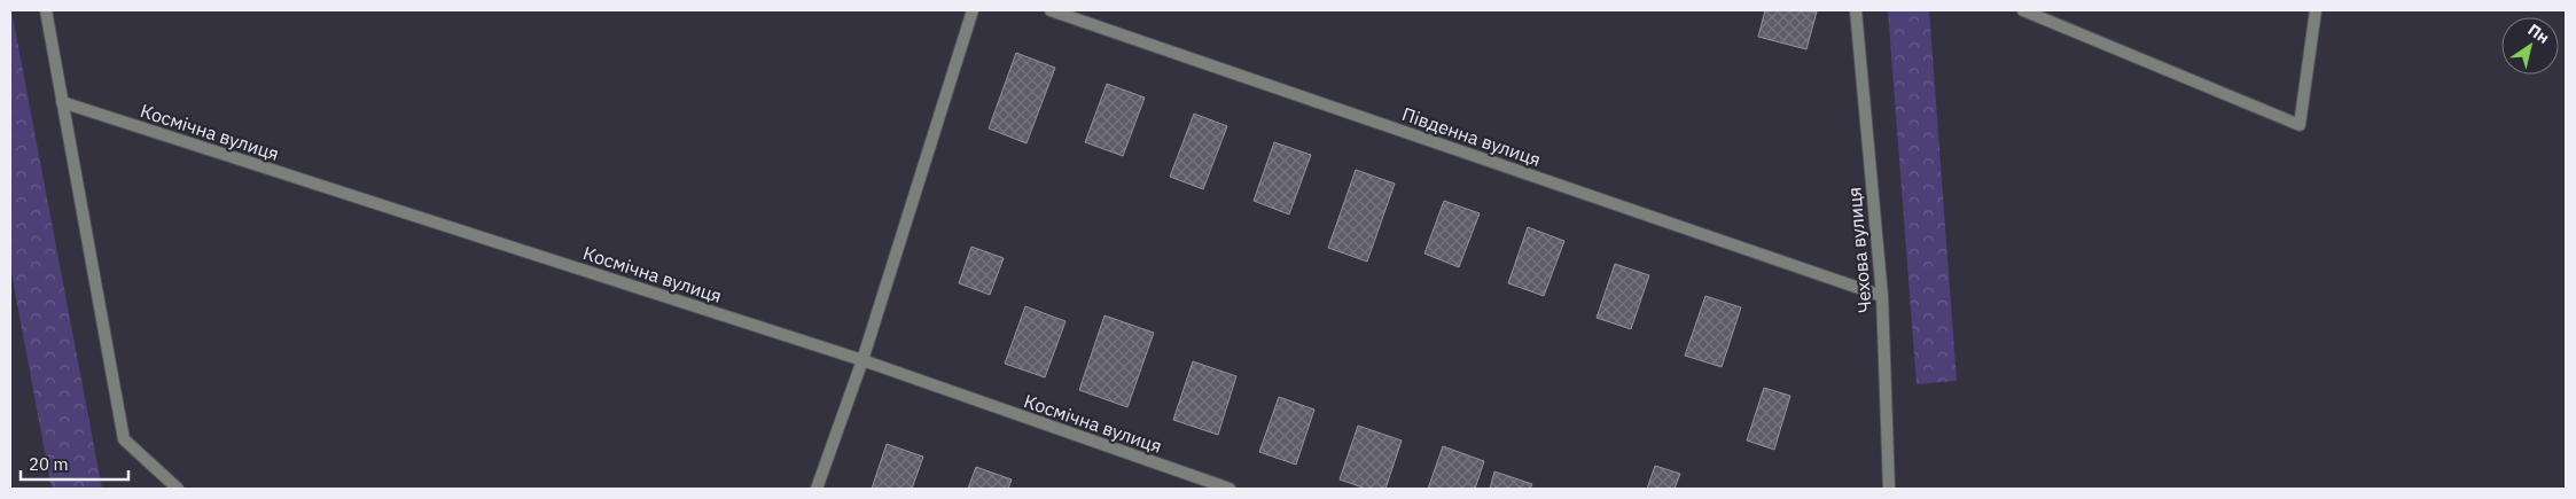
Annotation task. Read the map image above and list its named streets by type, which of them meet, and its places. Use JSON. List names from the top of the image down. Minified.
{"streets":{"street":["Космічна вулиця","Південна вулиця","Чехова вулиця"]},"crossings":[["Південна вулиця","Чехова вулиця"]],"scale_bar":"20 m","north":"top right"}
